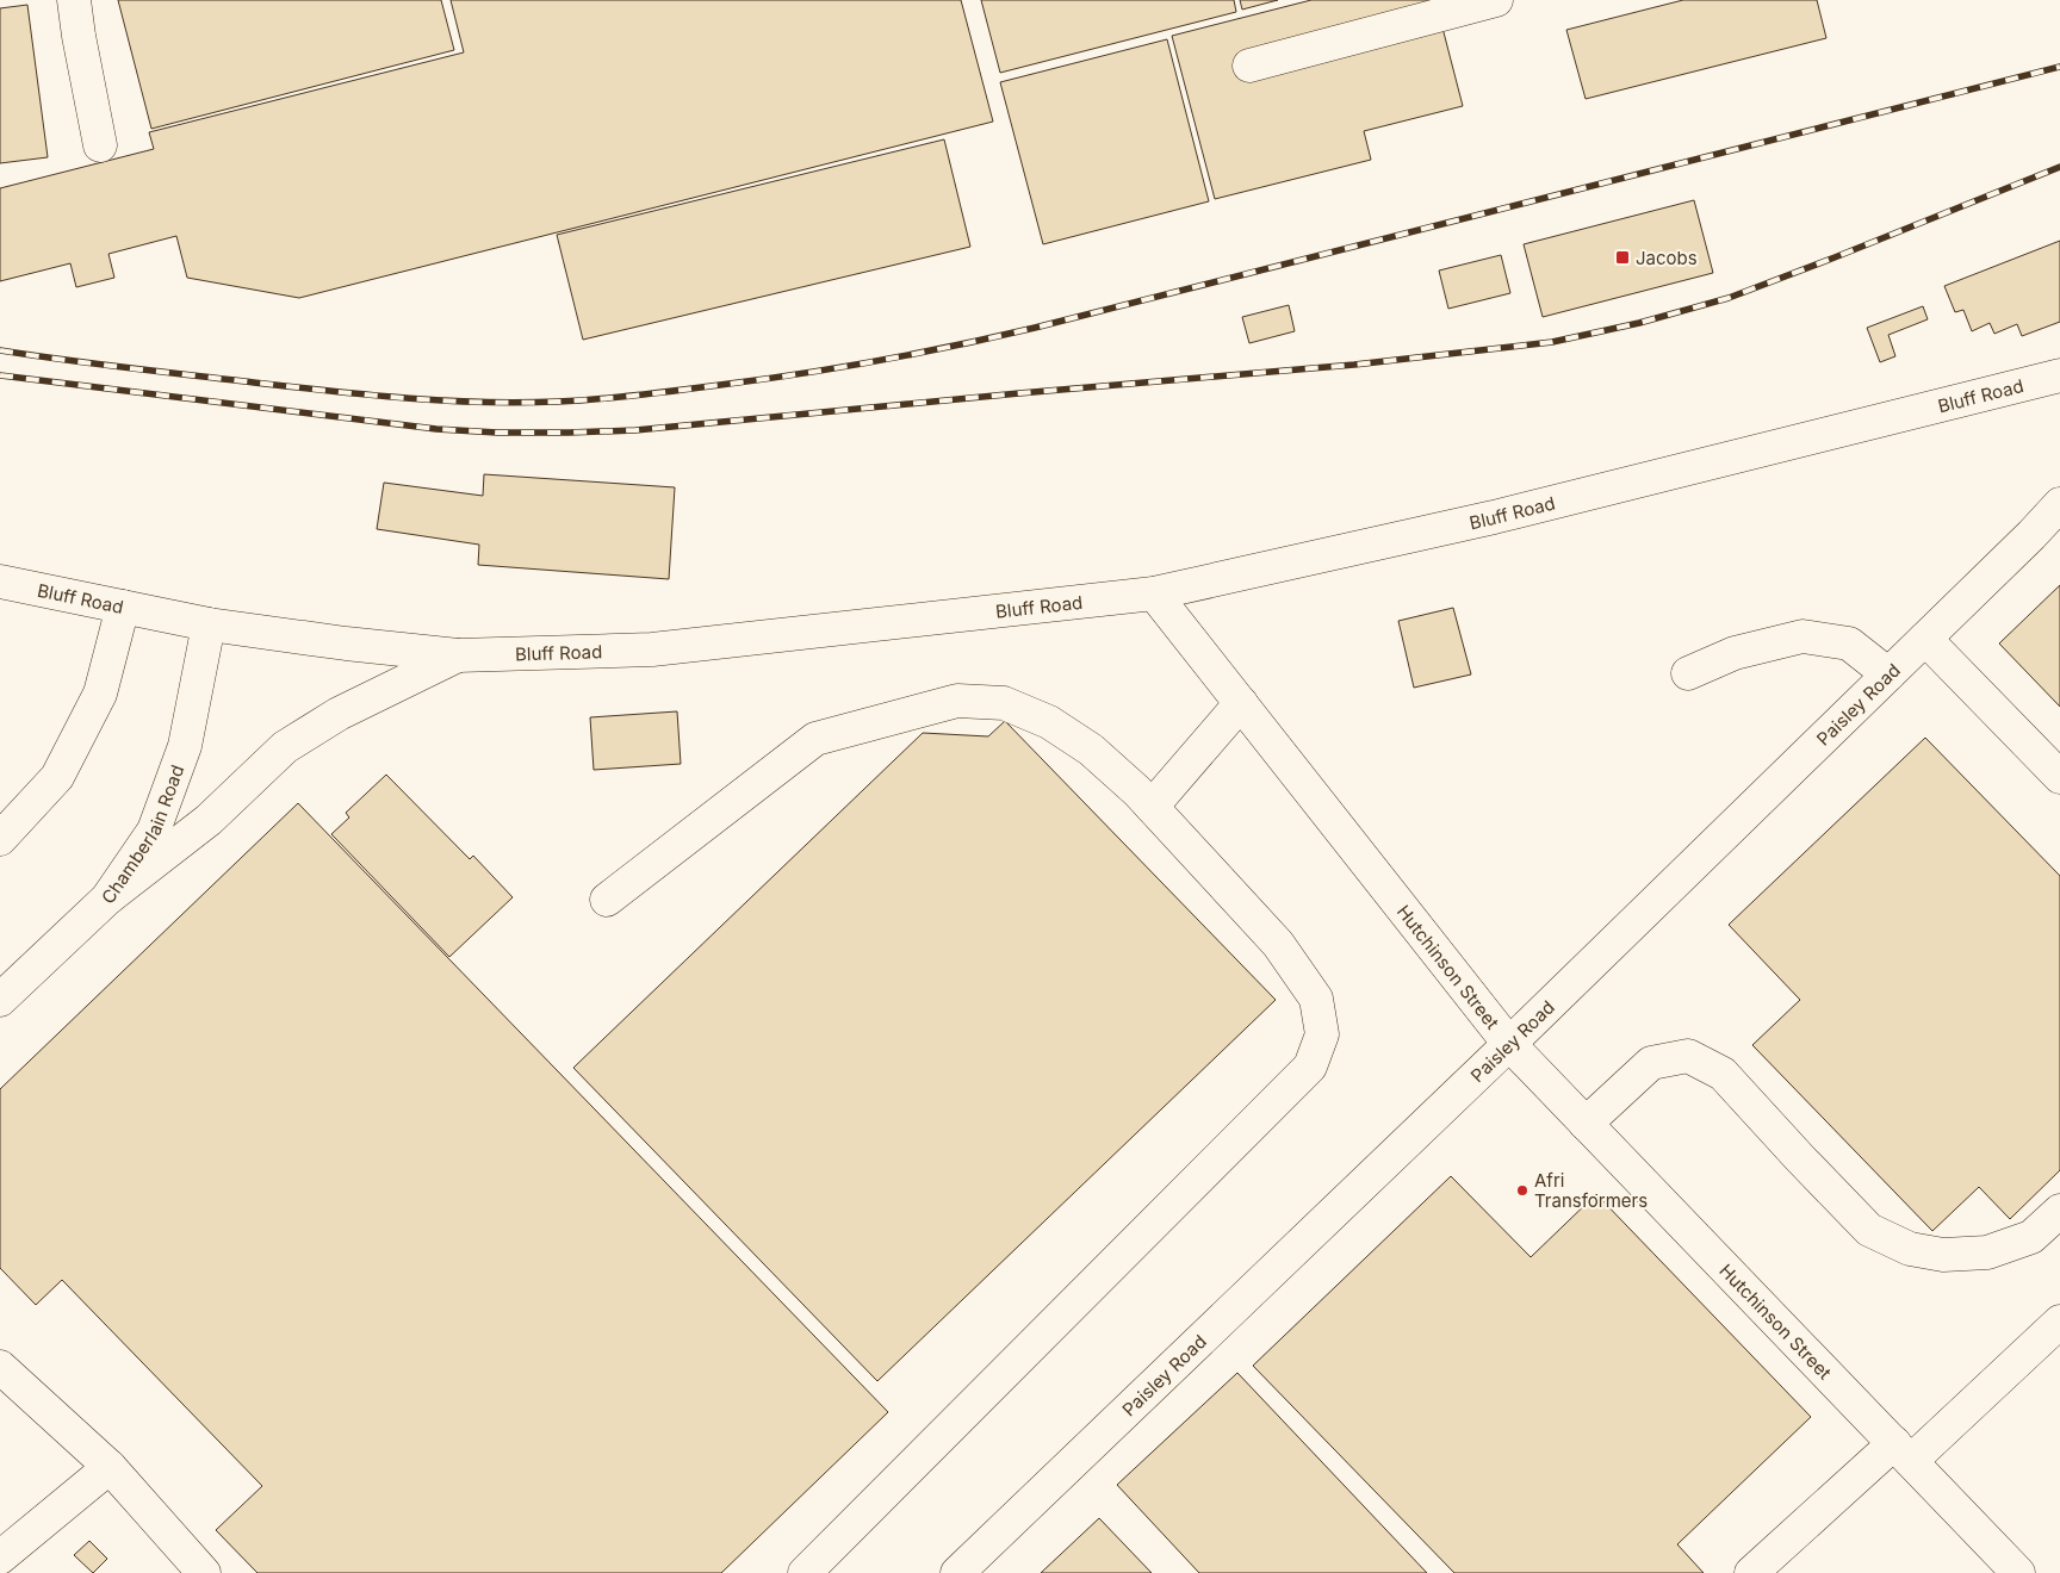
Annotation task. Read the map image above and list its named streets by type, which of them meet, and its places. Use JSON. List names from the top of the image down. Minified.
{"streets":{"street":["Bluff Road","Paisley Road","Chamberlain Road","Hutchinson Street"]},"crossings":[["Bluff Road","Chamberlain Road"],["Bluff Road","Hutchinson Street"],["Paisley Road","Hutchinson Street"]],"places":{"transit":["Jacobs"],"other":["Afri Transformers"]}}
